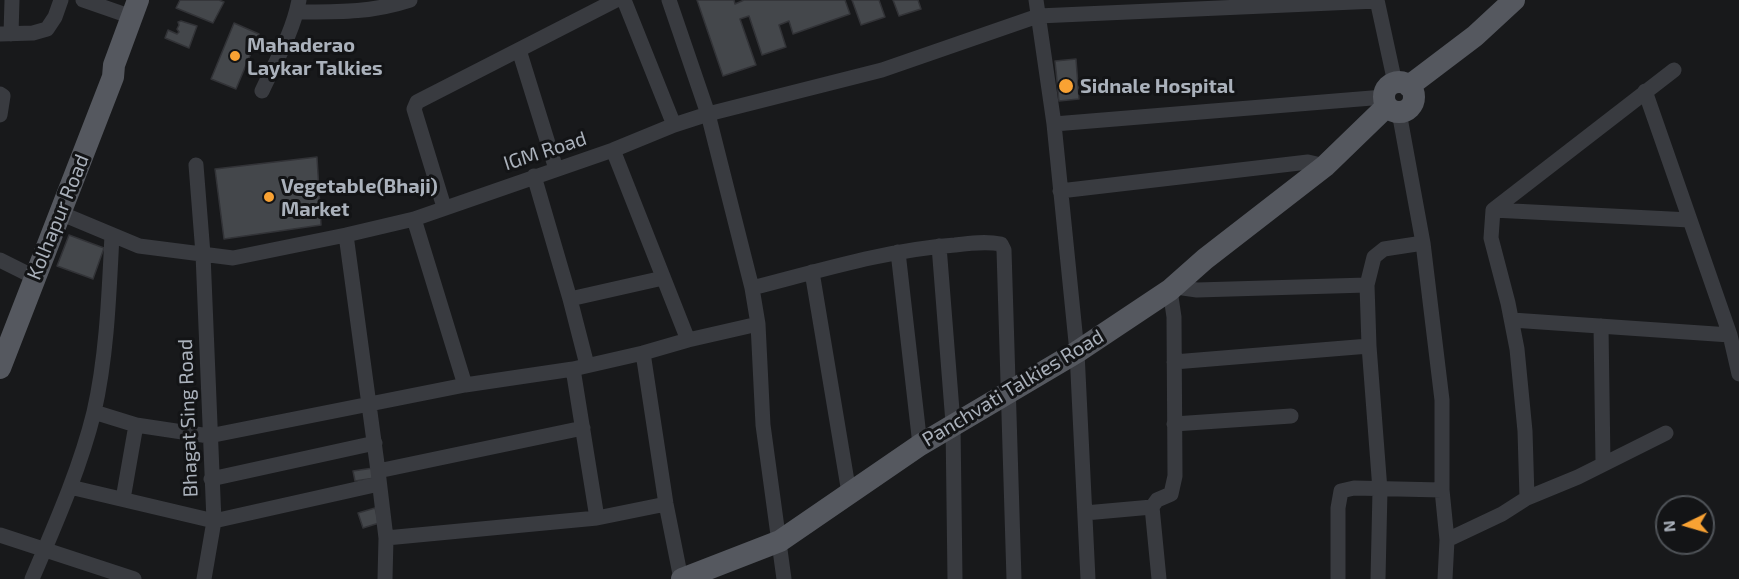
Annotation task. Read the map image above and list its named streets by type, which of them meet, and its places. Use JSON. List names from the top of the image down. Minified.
{"streets":{"main road":["Kolhapur Road","Panchvati Talkies Road"],"street":["IGM Road","Bhagat Sing Road"]},"crossings":[["IGM Road","Kolhapur Road"],["IGM Road","Bhagat Sing Road"]],"places":["Mahaderao Laykar Talkies","Sidnale Hospital","Vegetable(Bhaji) Market"],"north":"left"}
